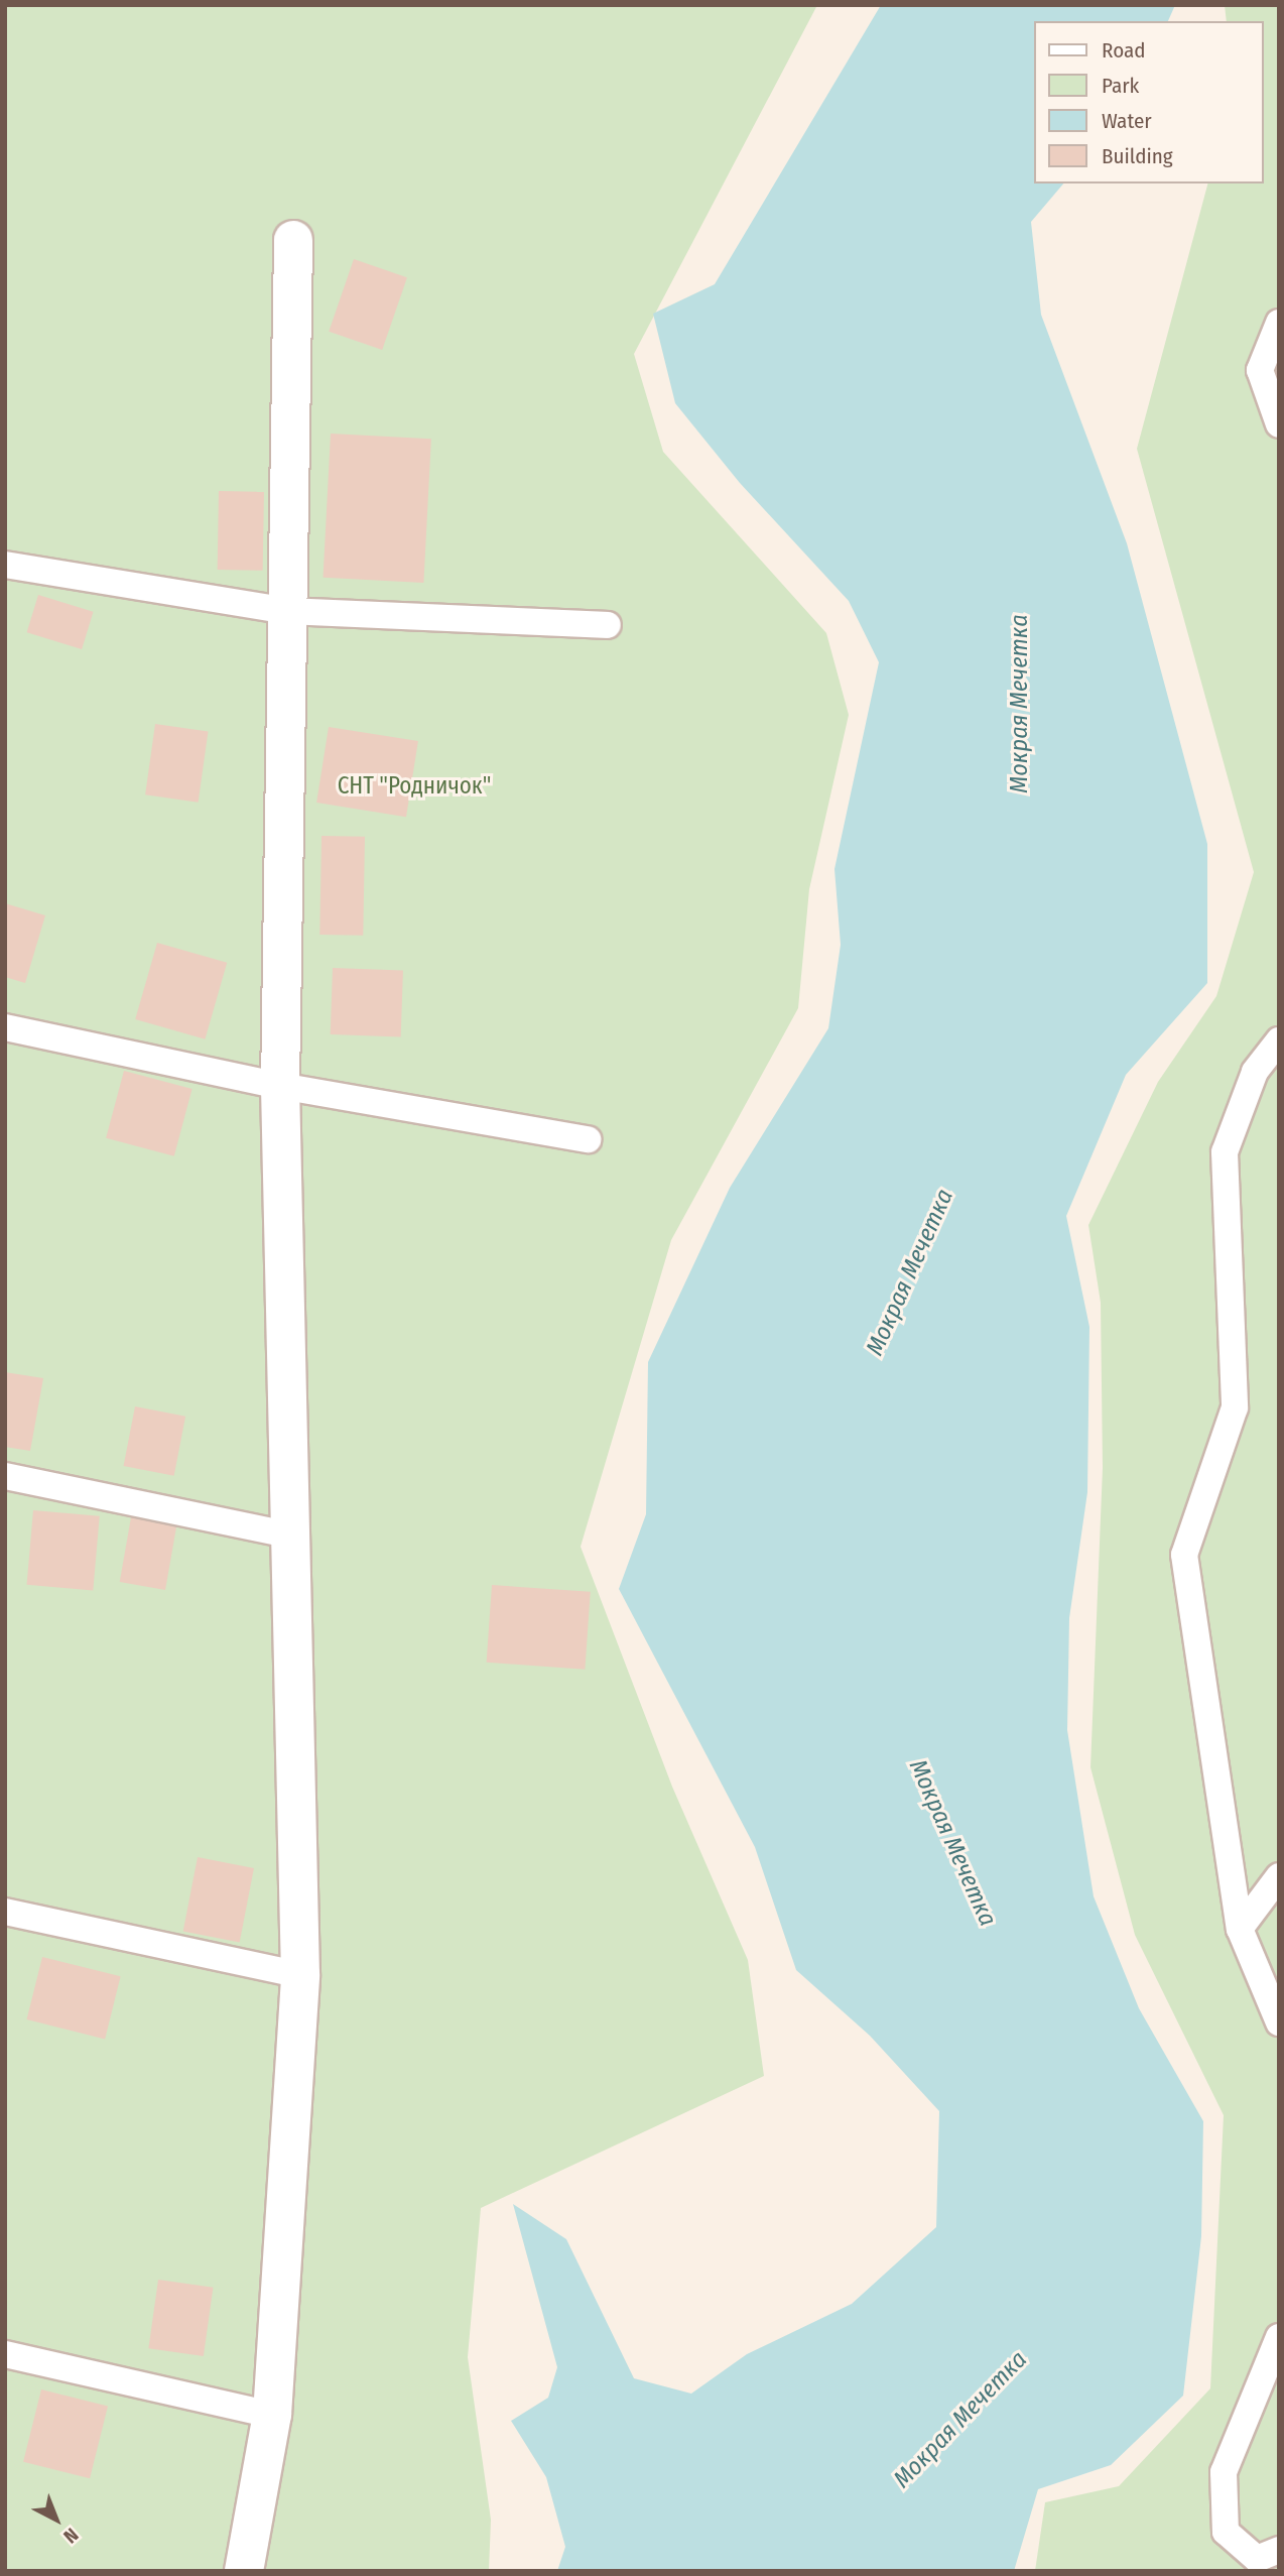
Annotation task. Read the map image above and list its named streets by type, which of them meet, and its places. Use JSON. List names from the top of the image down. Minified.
{"water":["Мокрая Мечетка"],"parks":["СНТ \"Родничок\""],"legend":["Road","Park","Water","Building"],"north":"bottom right"}
